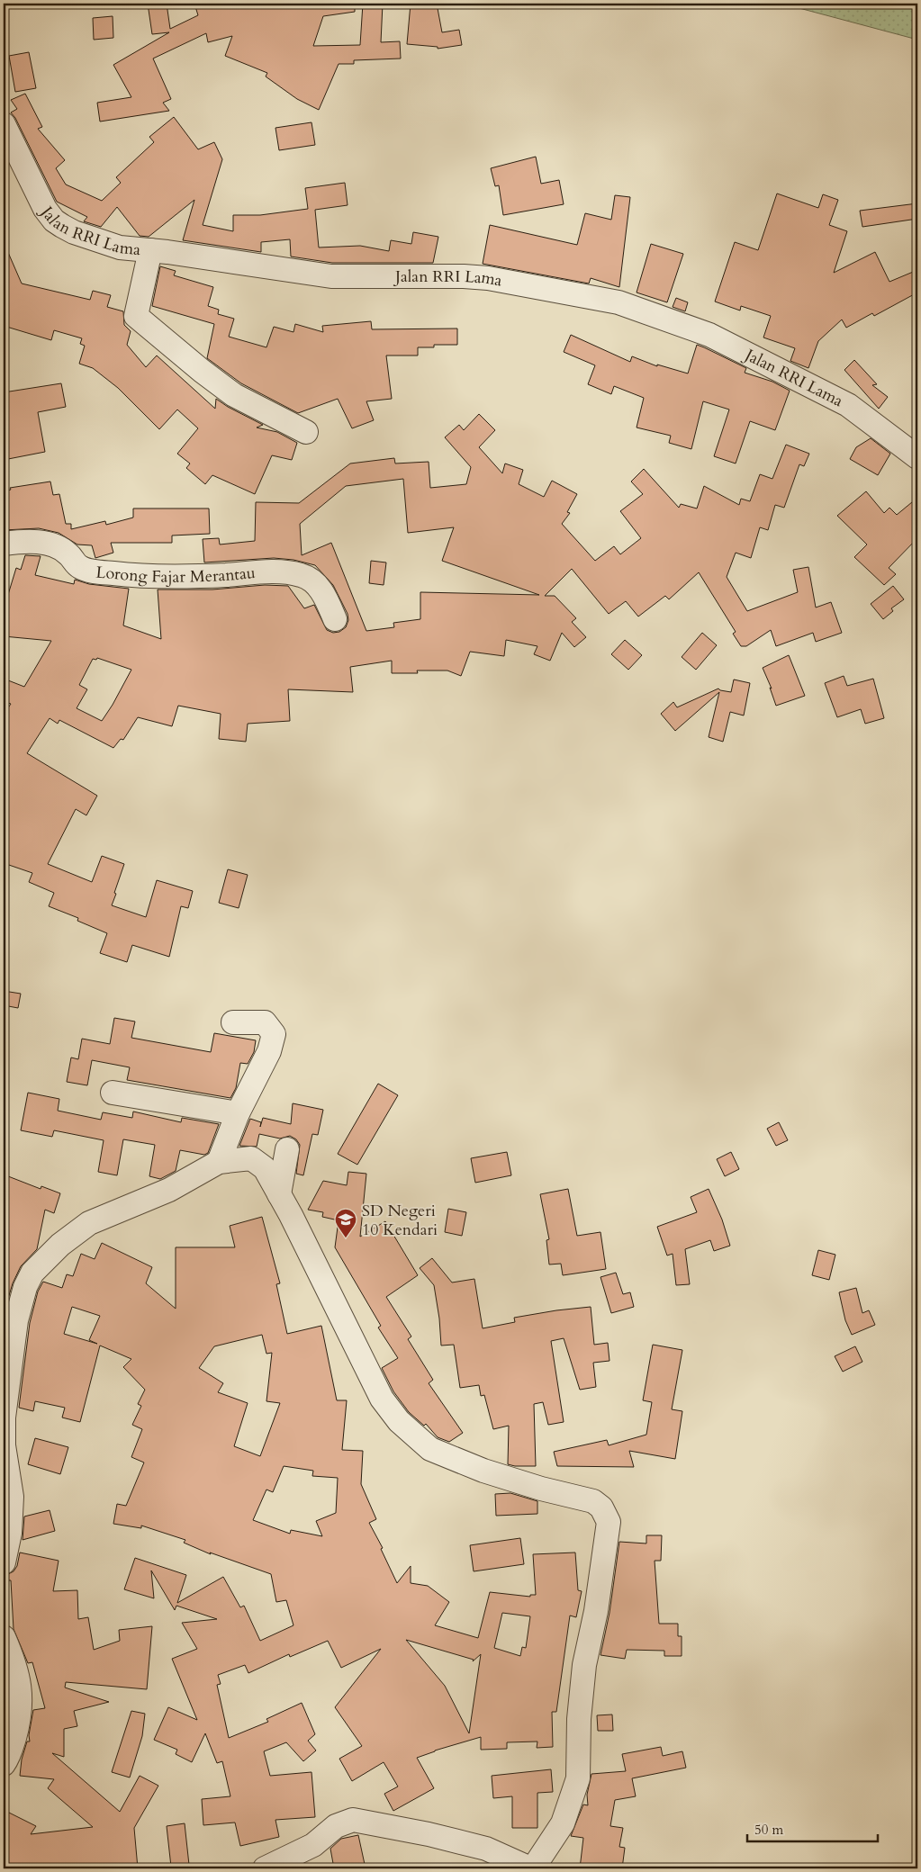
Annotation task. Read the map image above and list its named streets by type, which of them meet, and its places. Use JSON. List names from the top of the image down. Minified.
{"streets":{"street":["Jalan RRI Lama","Lorong Fajar Merantau"]},"places":{"school or university":["SD Negeri 10 Kendari"]},"scale_bar":"50 m"}
